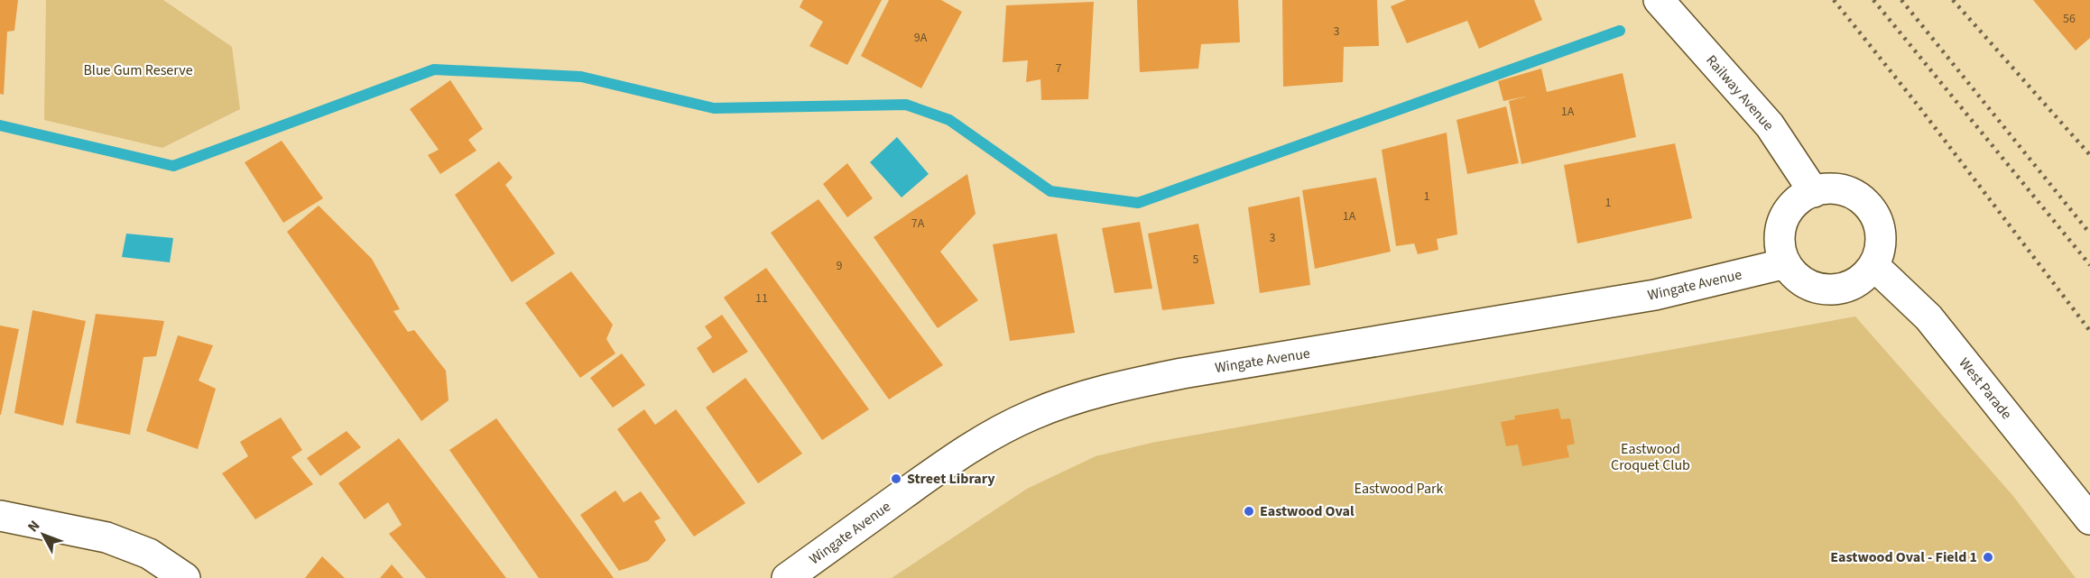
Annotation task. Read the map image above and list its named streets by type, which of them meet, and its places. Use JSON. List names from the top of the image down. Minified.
{"streets":{"street":["Railway Avenue","Wingate Avenue","West Parade"]},"crossings":[["Railway Avenue","Wingate Avenue"],["Railway Avenue","West Parade"],["Wingate Avenue","West Parade"]],"parks":["Blue Gum Reserve","Eastwood Croquet Club","Eastwood Park"],"places":["Street Library","Eastwood Oval","Eastwood Oval - Field 1"],"house_numbers":["56","3","9A","7","1A","1","1","1A","7A","3","5","9","11"],"north":"top left"}
